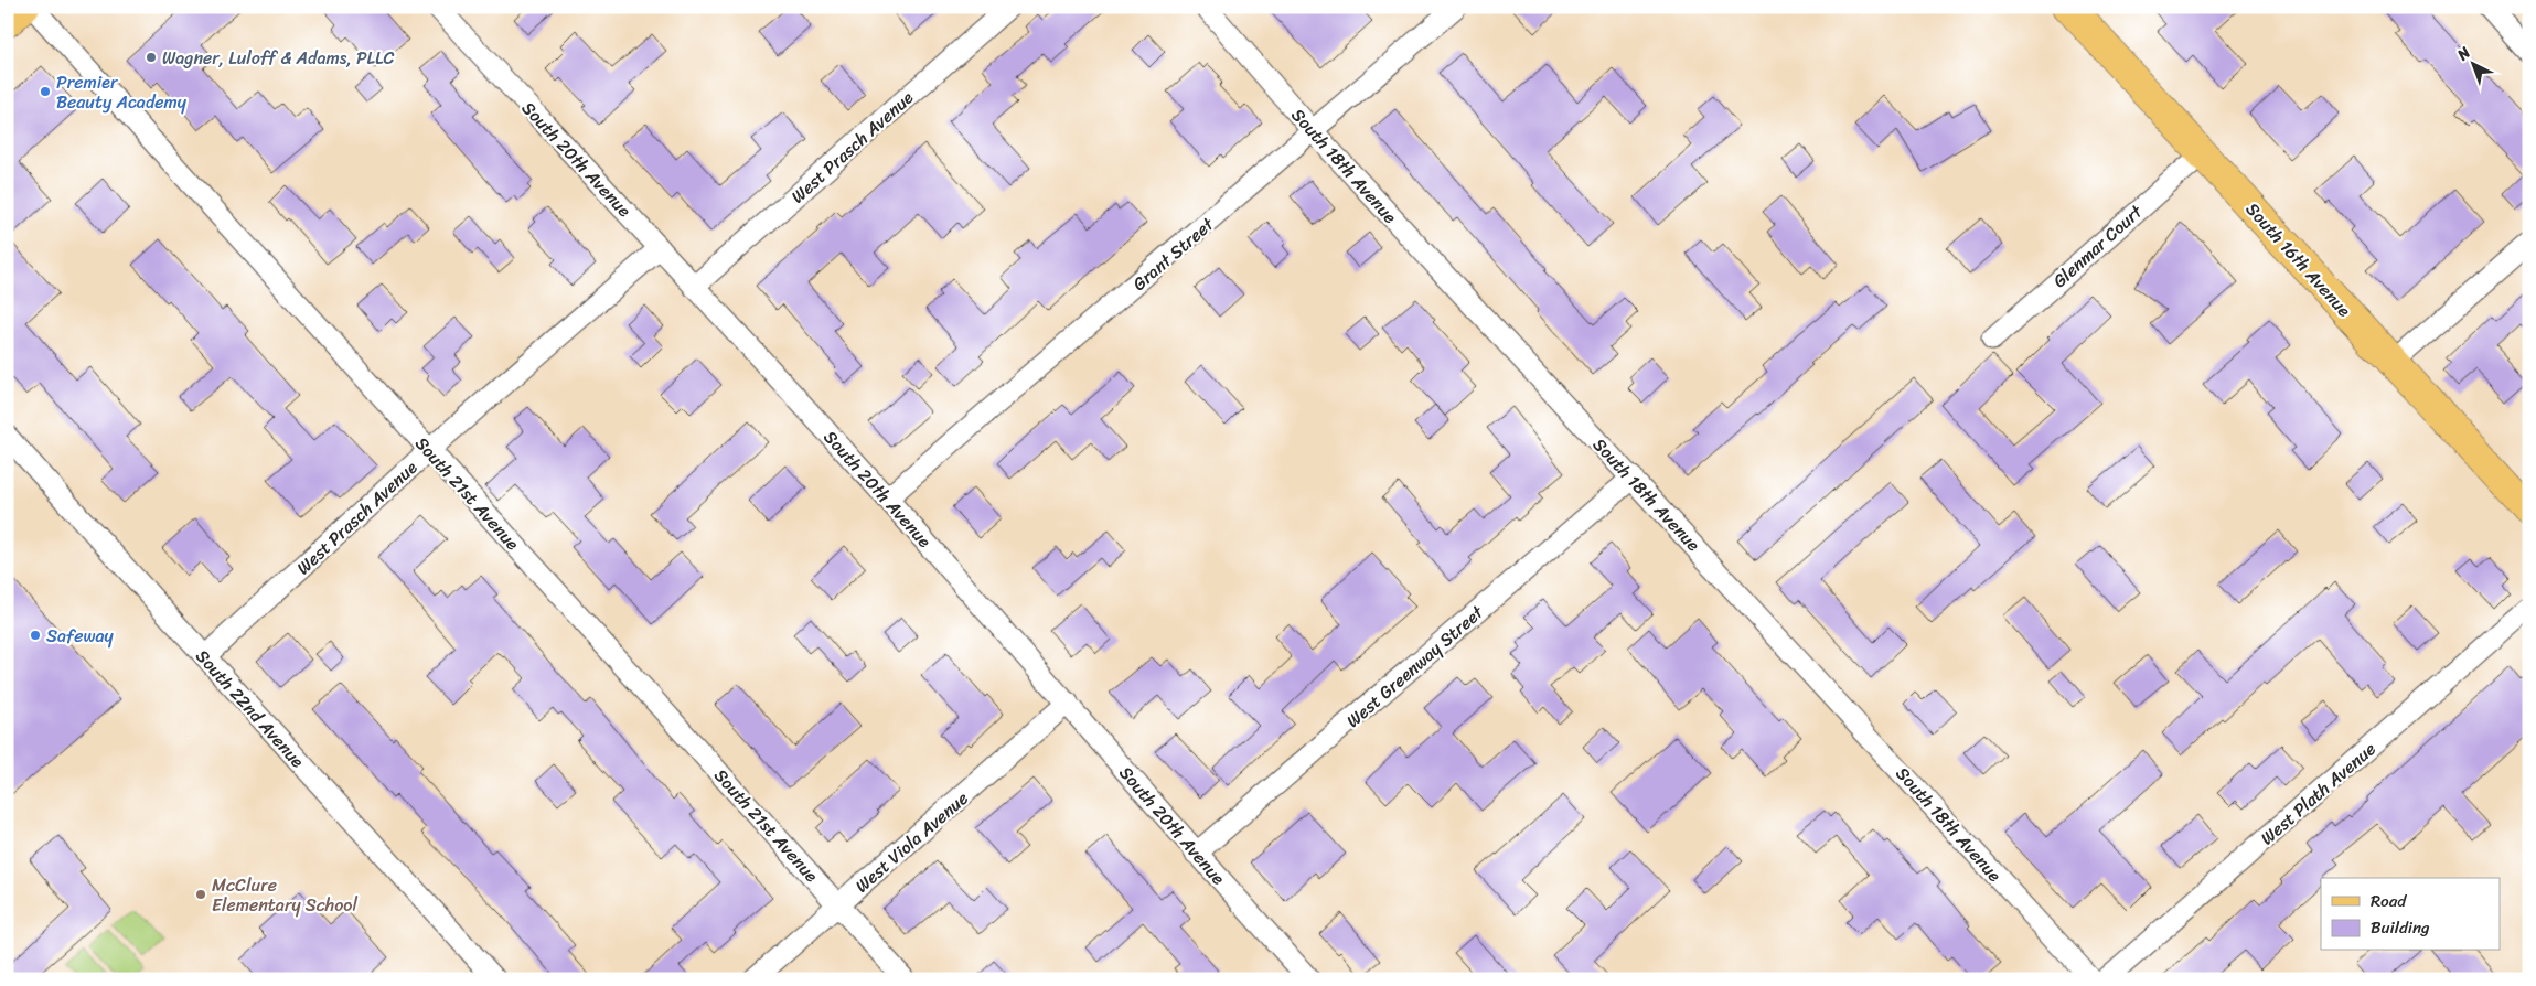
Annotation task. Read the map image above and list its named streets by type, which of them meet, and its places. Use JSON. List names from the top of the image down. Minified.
{"streets":{"main road":["South 16th Avenue"],"street":["West Prasch Avenue","South 20th Avenue","South 18th Avenue","Glenmar Court","Grant Street","South 21st Avenue","West Greenway Street","South 22nd Avenue","West Plath Avenue","West Viola Avenue"]},"crossings":[["West Prasch Avenue","South 20th Avenue"],["West Prasch Avenue","South 21st Avenue"],["West Prasch Avenue","South 22nd Avenue"],["South 20th Avenue","Grant Street"],["South 20th Avenue","West Greenway Street"],["South 20th Avenue","West Viola Avenue"],["South 18th Avenue","Grant Street"],["South 18th Avenue","West Greenway Street"],["Glenmar Court","South 16th Avenue"],["South 21st Avenue","West Viola Avenue"]],"places":["Wagner, Luloff & Adams, PLLC","Premier Beauty Academy","Safeway","McClure Elementary School"],"legend":["Road","Building"],"north":"top left"}
